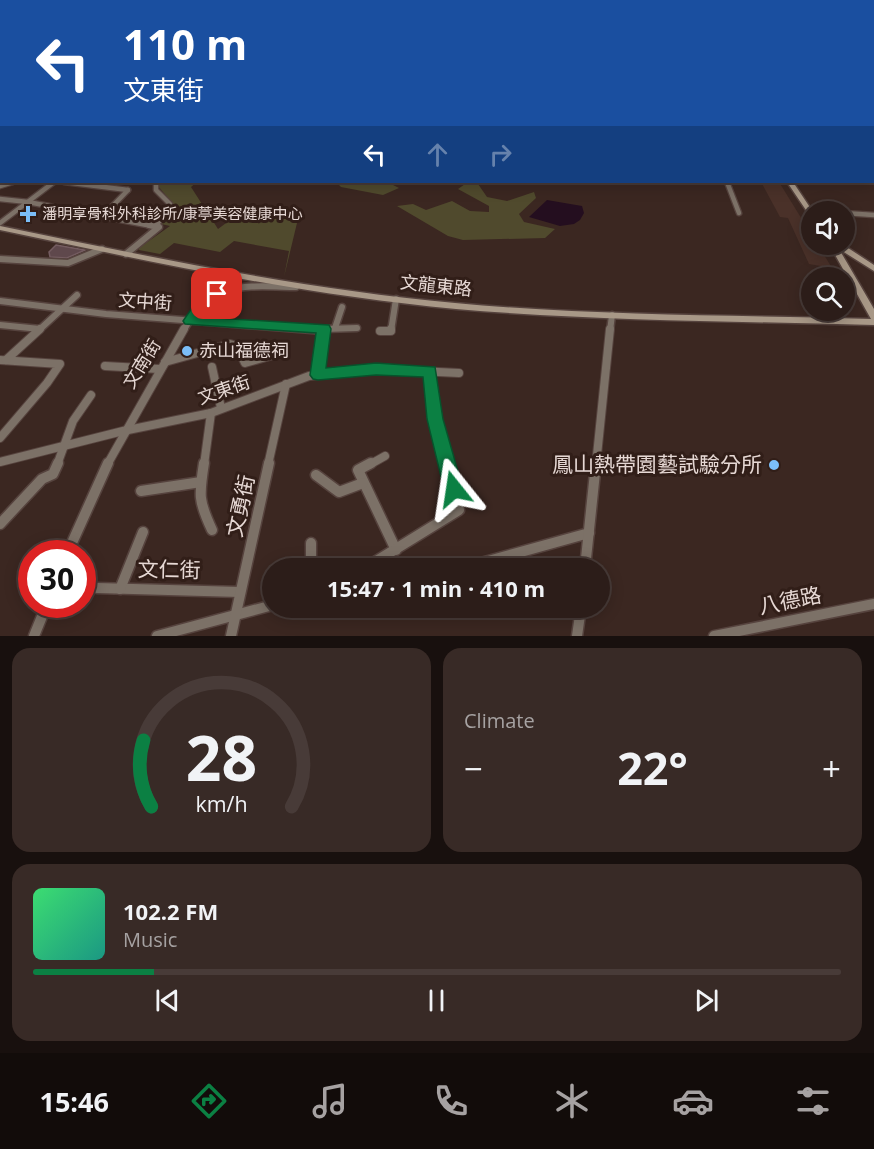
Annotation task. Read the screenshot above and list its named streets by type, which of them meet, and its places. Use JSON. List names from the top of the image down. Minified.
{"streets":{"street":["文龍東路","文中街","文南街","文東街","文勇街","文仁街","八德路"]},"crossings":[["文龍東路","文南街"],["文中街","文南街"],["文南街","文東街"],["文東街","文勇街"],["文勇街","文仁街"]],"places":{"health":["潘明享骨科外科診所/康葶美容健康中心"],"other":["赤山福德祠","鳳山熱帶園藝試驗分所"]},"page":{"turn":["110 m","文東街"],"limit":"30","trip":"15:47 · 1 min · 410 m","tile":"Climate","heat":["−","22°","+"],"song":["102.2 FM","Music"],"tabs":"15:46","gauge":["28","km/h"]}}
